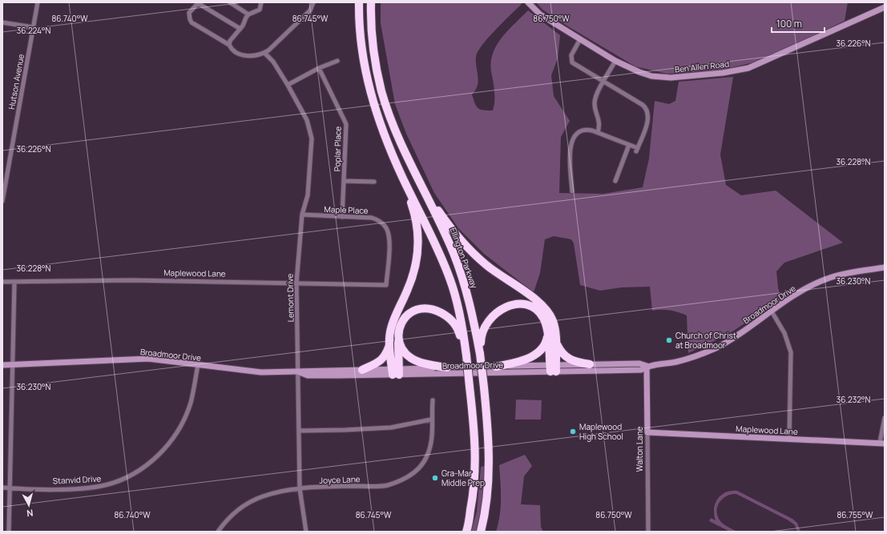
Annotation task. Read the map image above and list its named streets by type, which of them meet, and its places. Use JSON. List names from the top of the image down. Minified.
{"streets":{"highway":["Ellington Parkway"],"main road":["Ben Allen Road","Maplewood Lane","Broadmoor Drive","Walton Lane"],"street":["Hutson Avenue","Poplar Place","Maple Place","Lemont Drive","Stanvid Drive","Joyce Lane"]},"crossings":[["Poplar Place","Maple Place"],["Maple Place","Maplewood Lane"],["Maple Place","Lemont Drive"],["Maplewood Lane","Lemont Drive"],["Maplewood Lane","Walton Lane"],["Lemont Drive","Broadmoor Drive"],["Lemont Drive","Joyce Lane"],["Broadmoor Drive","Walton Lane"],["Broadmoor Drive","Stanvid Drive"]],"places":["Church of Christ at Broadmoor","Maplewood High School","Gra-Mar Middle Prep"],"scale_bar":"100 m","north":"bottom","coordinates":["86.740°W","86.745°W","86.750°W","36.224°N","36.226°N","36.228°N","36.230°N","36.232°N","86.755°W"]}
